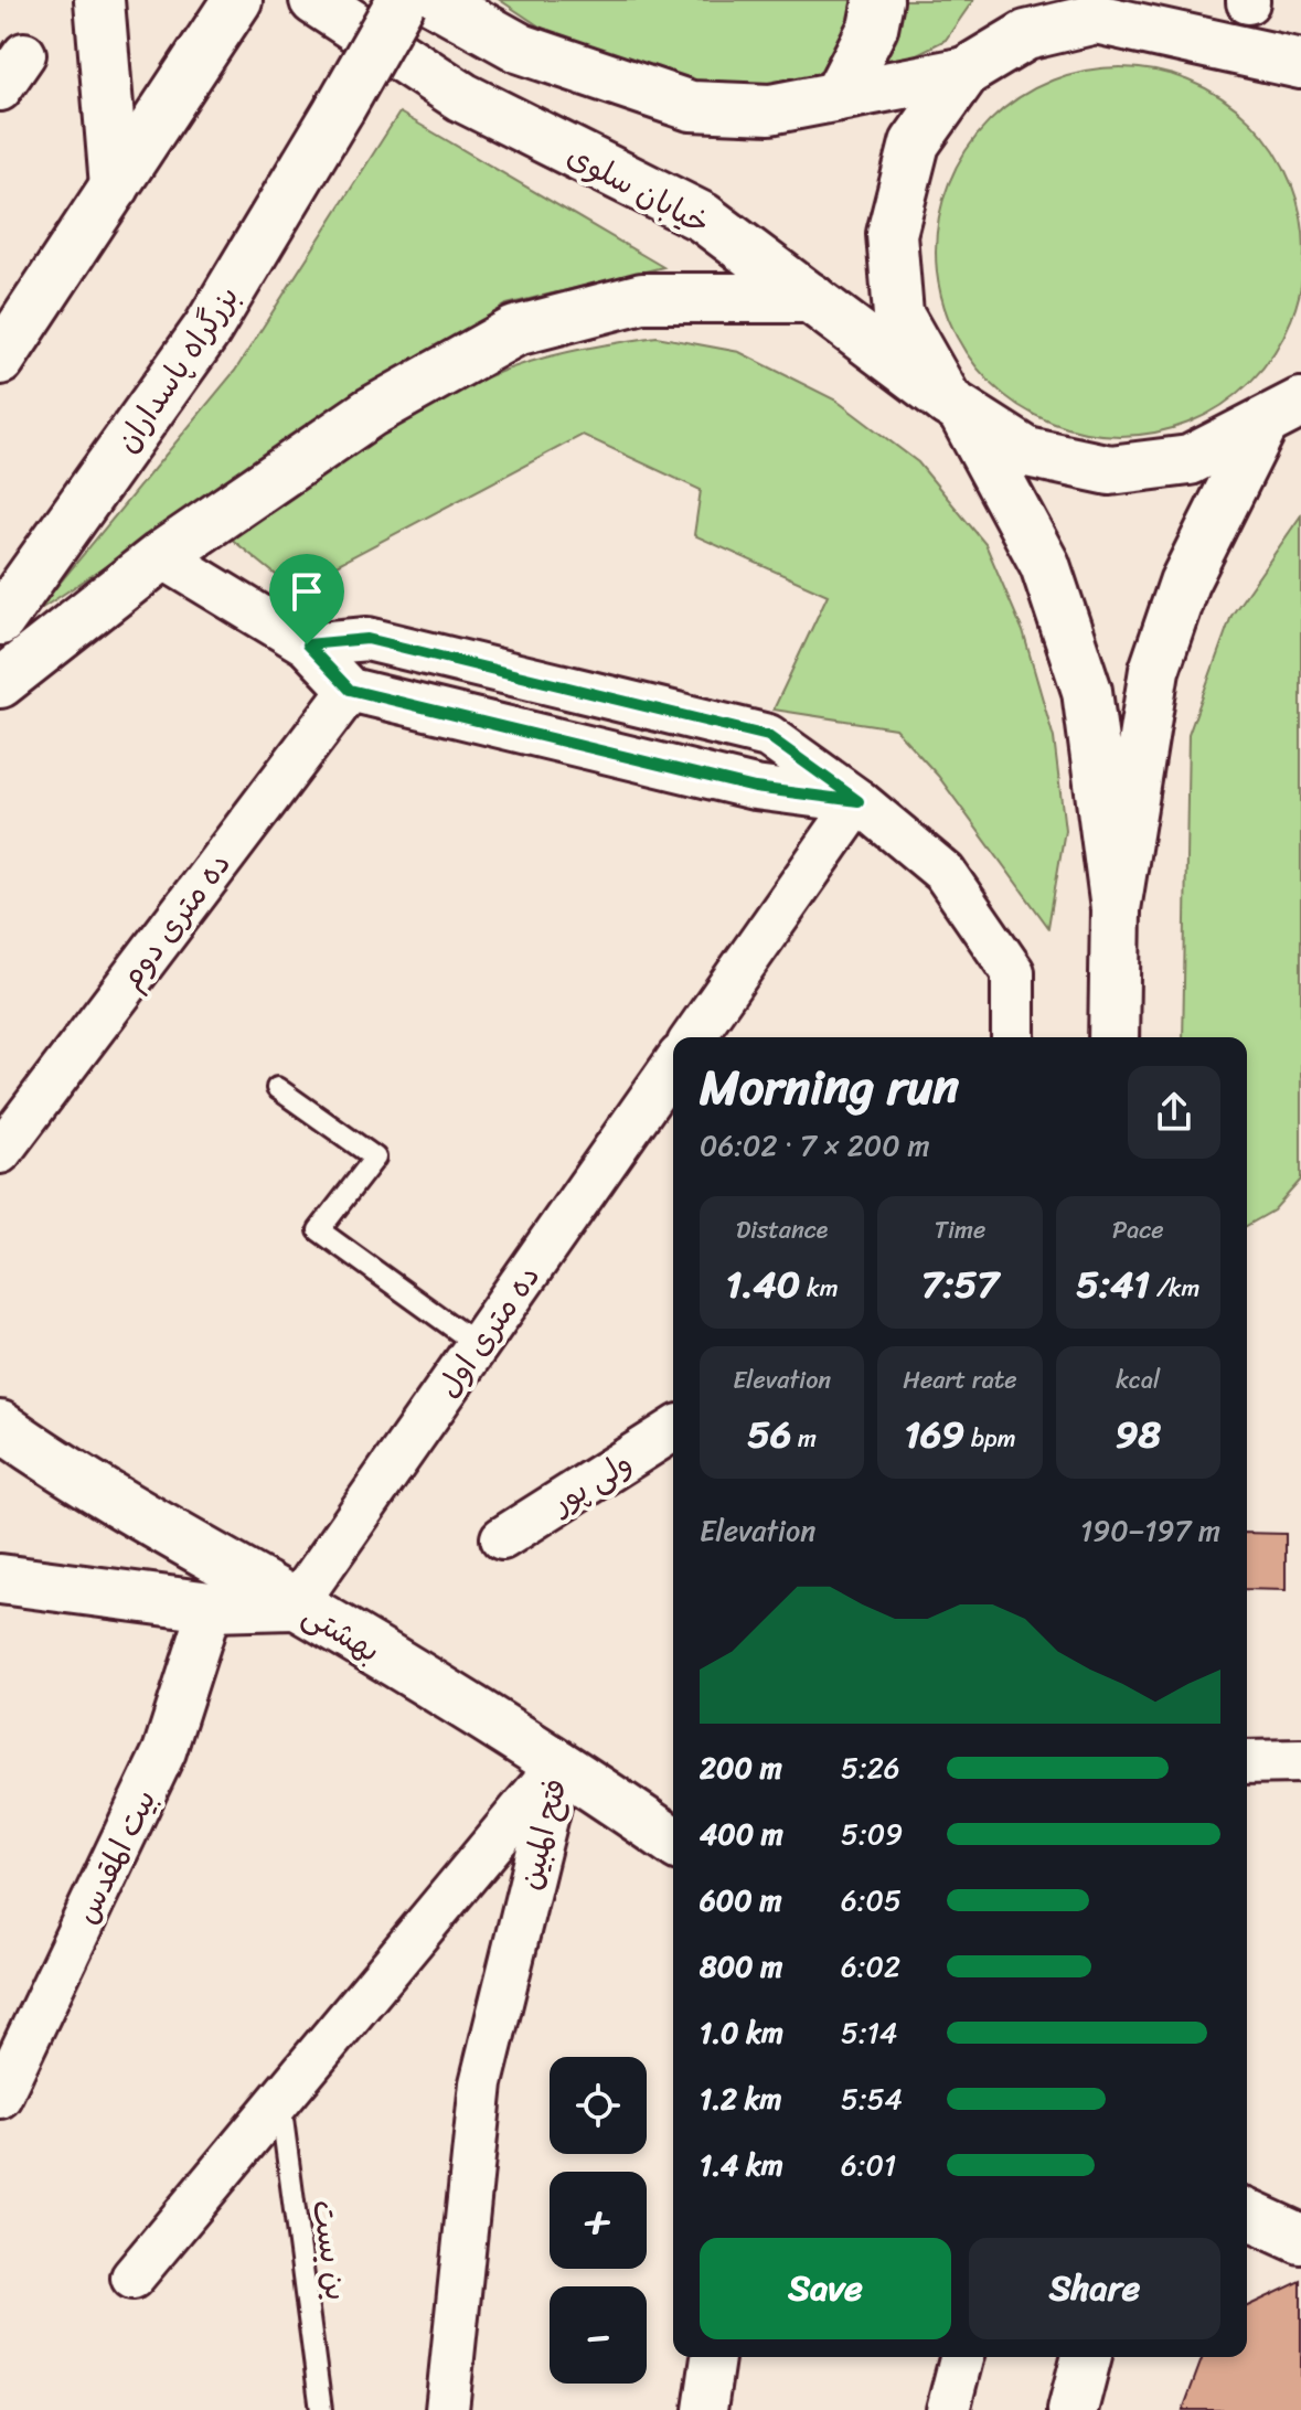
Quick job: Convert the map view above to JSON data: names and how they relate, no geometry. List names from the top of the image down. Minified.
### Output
{"streets":{"main road":["خیابان سلوی","بزرگراه پاسداران","بهشتی"],"street":["ده متری دوم","ده متری اول","ولی پور","فتح المبین","بیت المقدس"],"lane":["بن بست"]},"crossings":[["ده متری اول","بهشتی"],["بهشتی","فتح المبین"],["فتح المبین","بن بست"]],"page":{"heading":["Morning run","06:02 · 7 × 200 m"],"stats":[["Distance","1.40 km"],["Time","7:57"],["Pace","5:41 /km"],["Elevation","56 m"],["Heart rate","169 bpm"],["kcal","98"]],"chart":["Elevation","190–197 m"],"list":[{"name":"200 m","note":"5:26"},{"name":"400 m","note":"5:09"},{"name":"600 m","note":"6:05"},{"name":"800 m","note":"6:02"},{"name":"1.0 km","note":"5:14"},{"name":"1.2 km","note":"5:54"},{"name":"1.4 km","note":"6:01"}],"map_buttons":["+","−"],"buttons":["Save","Share"]}}
